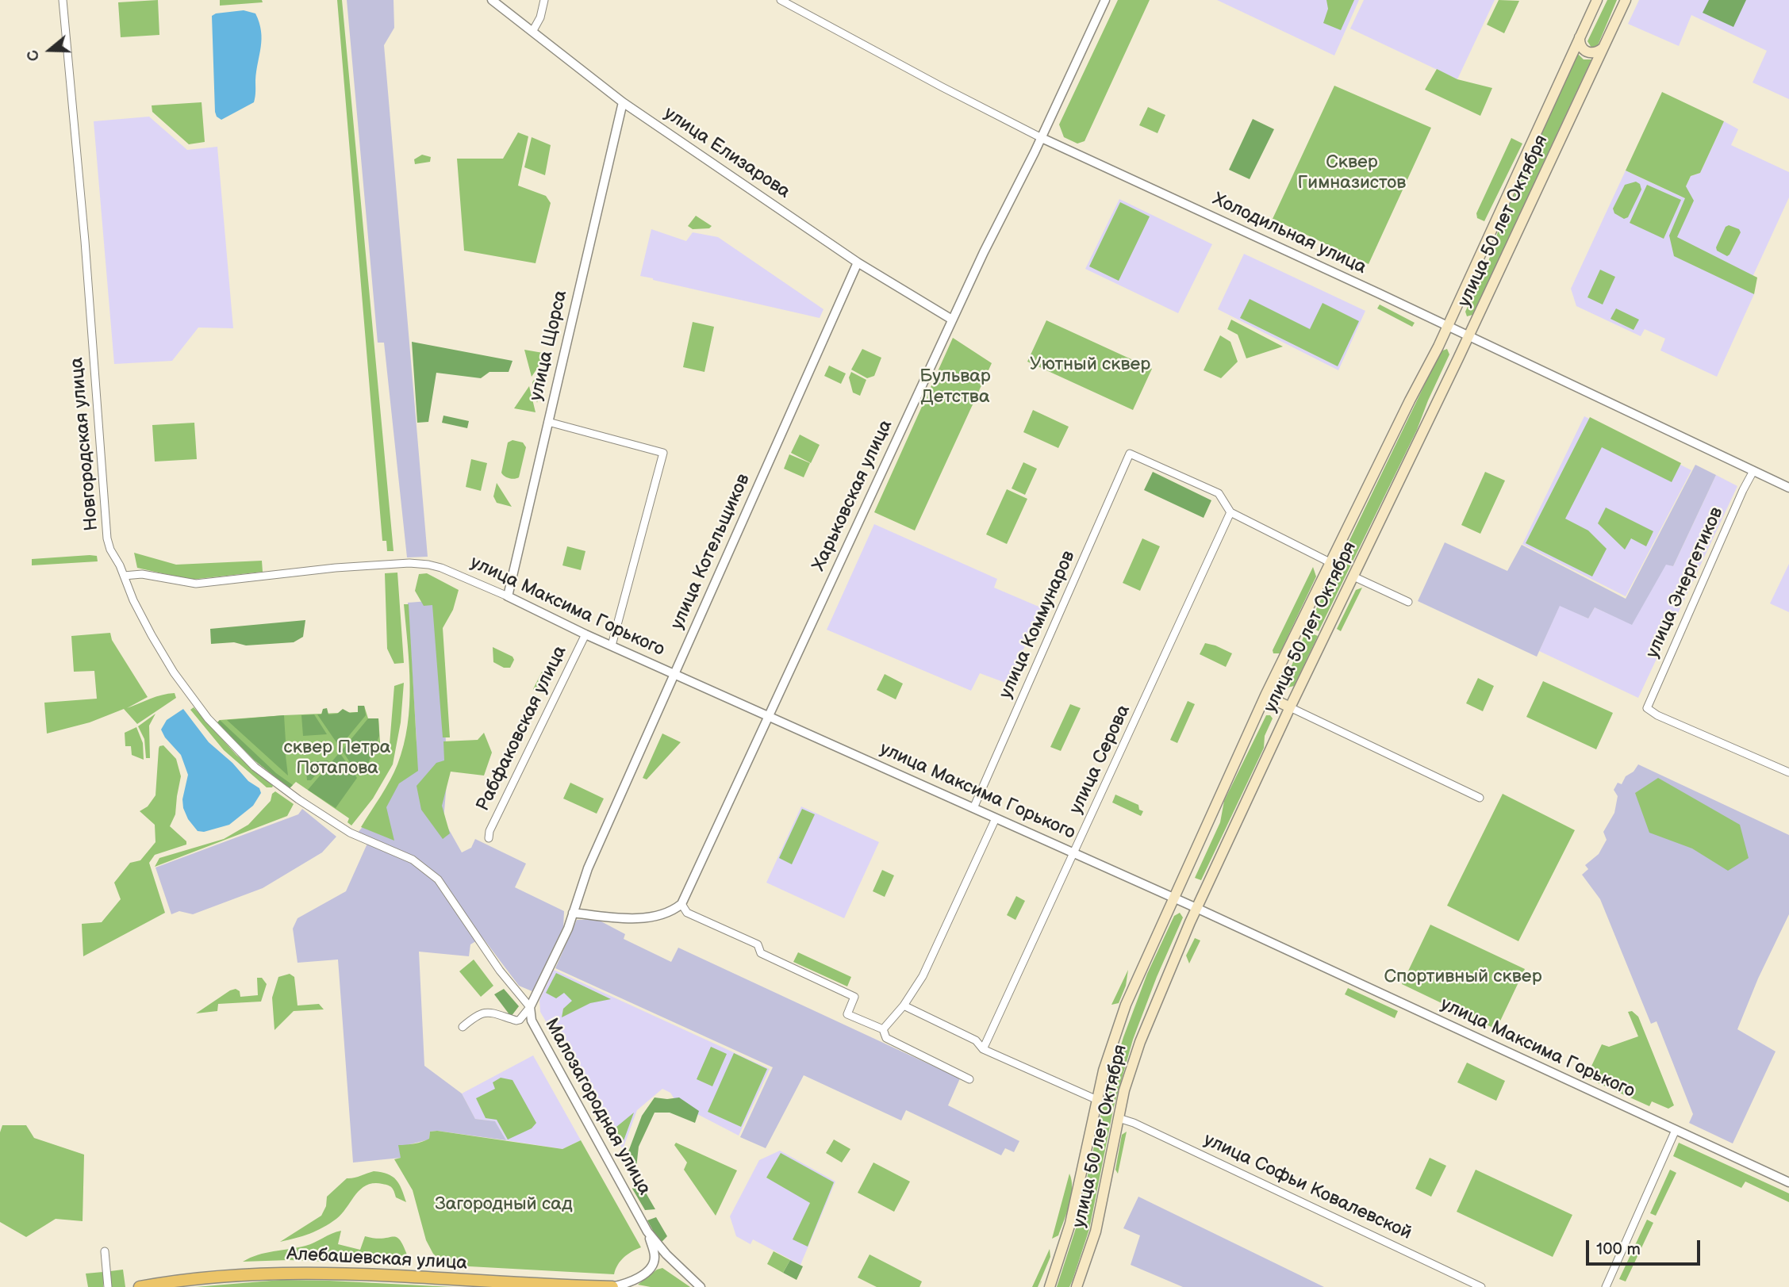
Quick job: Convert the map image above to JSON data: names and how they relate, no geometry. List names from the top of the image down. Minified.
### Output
{"streets":{"main road":["улица 50 лет Октября","Алебашевская улица"],"street":["улица Елизарова","Холодильная улица","улица Щорса","Новгородская улица","Харьковская улица","улица Котельщиков","улица Энергетиков","улица Максима Горького","улица Коммунаров","Рабфаковская улица","улица Серова","Малозагородная улица","улица Софьи Ковалевской"]},"crossings":[["улица Елизарова","улица Щорса"],["улица Елизарова","Харьковская улица"],["улица Елизарова","улица Котельщиков"],["улица 50 лет Октября","Холодильная улица"],["улица 50 лет Октября","улица Максима Горького"],["улица 50 лет Октября","улица Софьи Ковалевской"],["Холодильная улица","Харьковская улица"],["Холодильная улица","улица Энергетиков"],["улица Щорса","улица Максима Горького"],["Новгородская улица","улица Котельщиков"],["Новгородская улица","улица Максима Горького"],["Новгородская улица","Малозагородная улица"],["Харьковская улица","улица Максима Горького"],["улица Котельщиков","улица Максима Горького"],["улица Котельщиков","Малозагородная улица"],["улица Максима Горького","улица Коммунаров"],["улица Максима Горького","Рабфаковская улица"],["улица Максима Горького","улица Серова"],["улица Коммунаров","улица Серова"],["Малозагородная улица","Алебашевская улица"]],"parks":["Сквер Гимназистов","Уютный сквер","Бульвар Детства","сквер Петра Потапова","Спортивный сквер","Загородный сад"],"scale_bar":"100 m","north":"left"}
